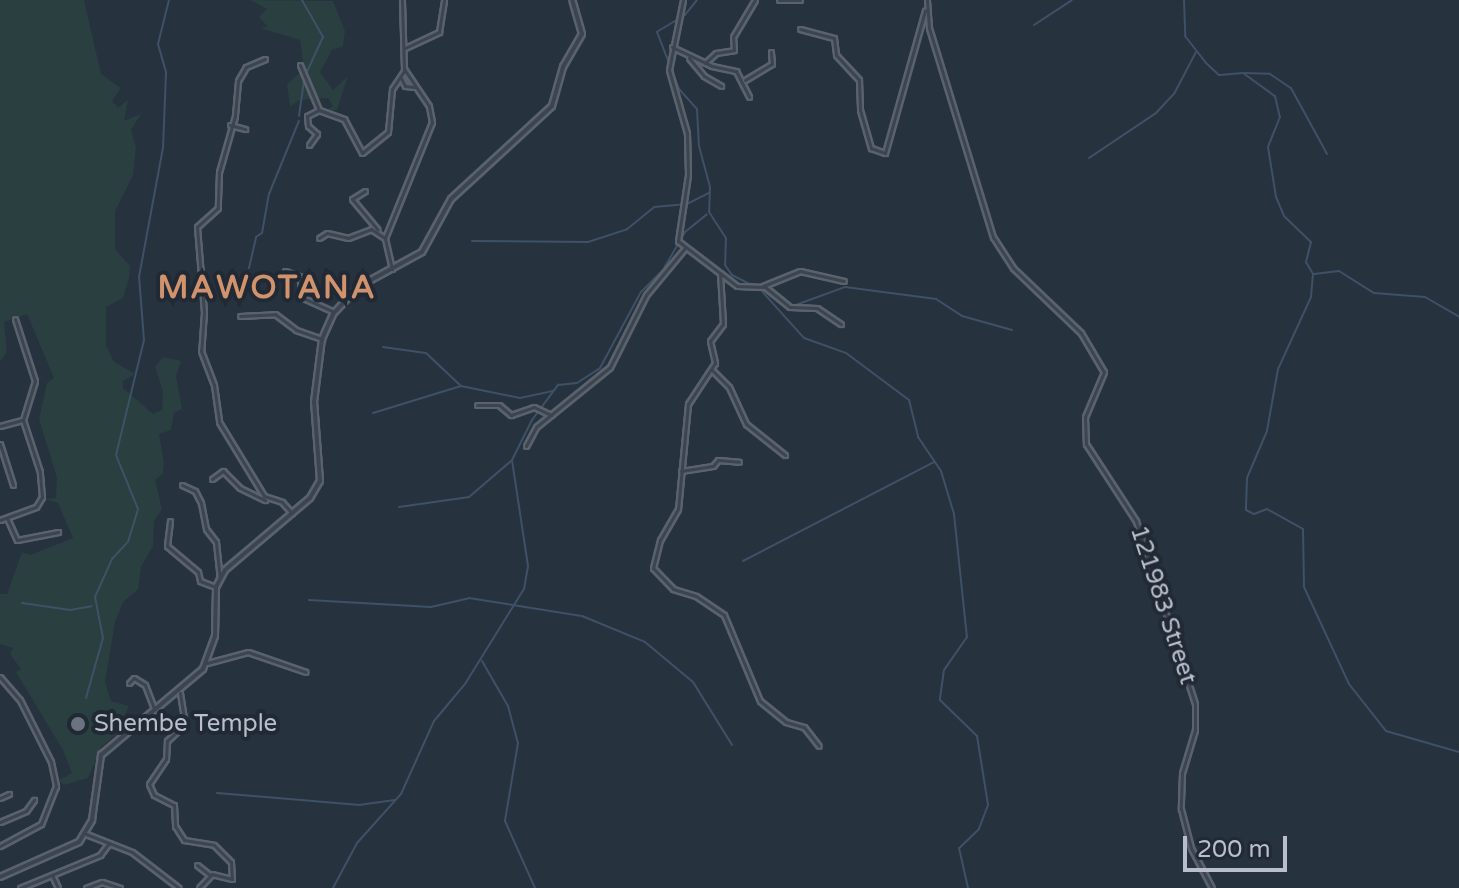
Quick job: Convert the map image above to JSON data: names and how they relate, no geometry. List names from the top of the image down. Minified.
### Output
{"streets":{"street":["121983 Street"]},"districts":["MAWOTANA"],"places":["Shembe Temple"],"scale_bar":"200 m"}
